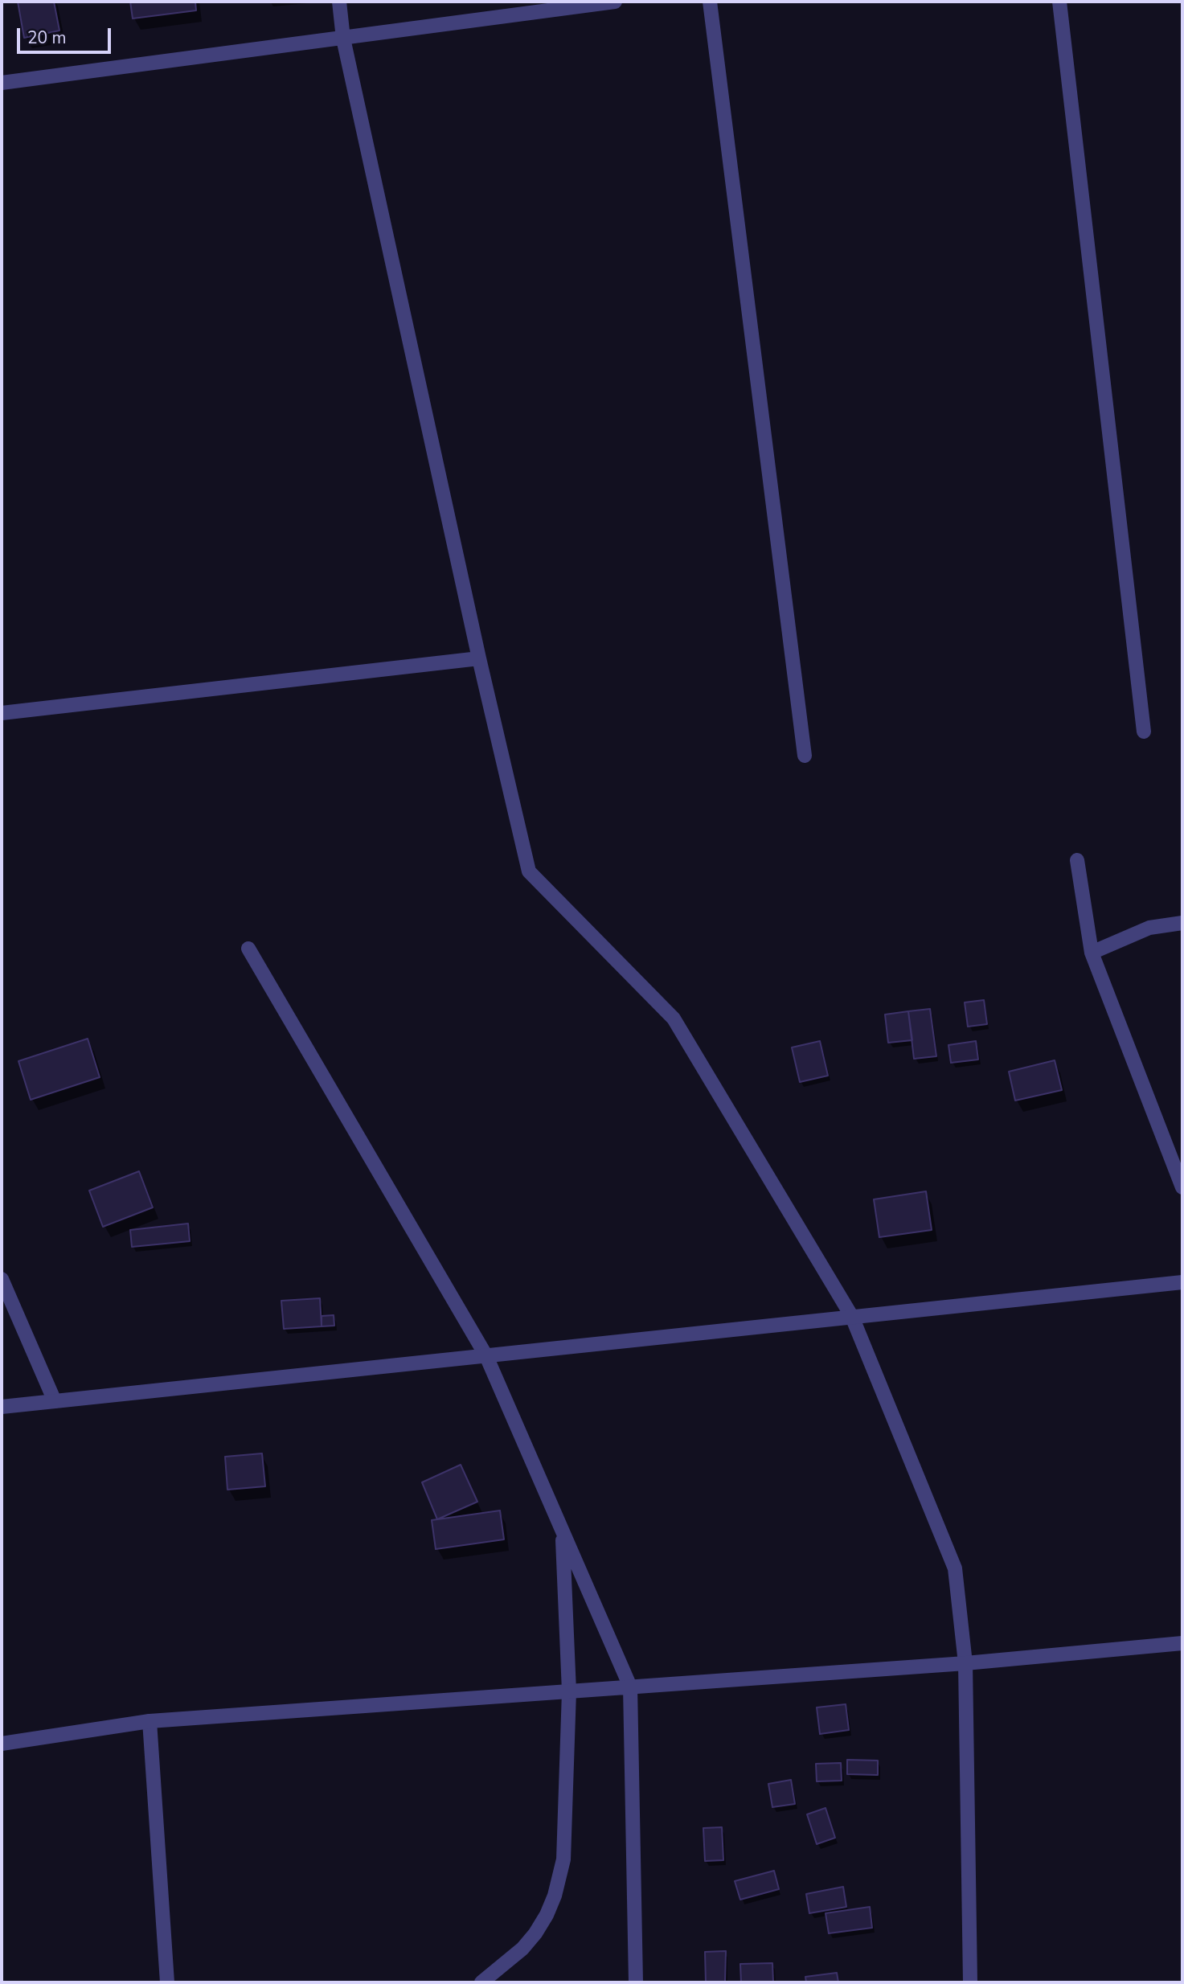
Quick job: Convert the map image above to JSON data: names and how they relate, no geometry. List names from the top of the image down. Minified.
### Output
{"scale_bar":"20 m"}
